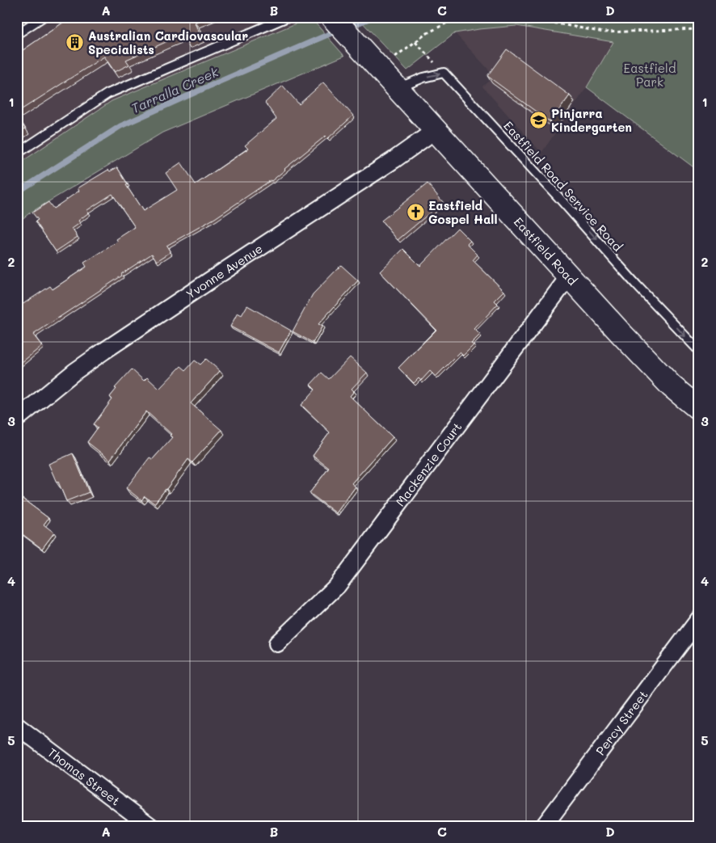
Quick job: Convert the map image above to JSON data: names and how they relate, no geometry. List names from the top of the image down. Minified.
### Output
{"streets":{"main road":["Eastfield Road"],"street":["Yvonne Avenue","Mackenzie Court","Percy Street","Thomas Street"],"lane":["Eastfield Road Service Road"]},"crossings":[["Eastfield Road","Yvonne Avenue"],["Eastfield Road","Mackenzie Court"]],"one_way":["Eastfield Road Service Road"],"water":["Tarralla Creek"],"parks":["Eastfield Park"],"places":{"building":["Australian Cardiovascular Specialists"],"school or university":["Pinjarra Kindergarten"],"church":["Eastfield Gospel Hall"]},"grid":{"columns":["A","B","C","D"],"rows":["1","2","3","4","5"]}}
